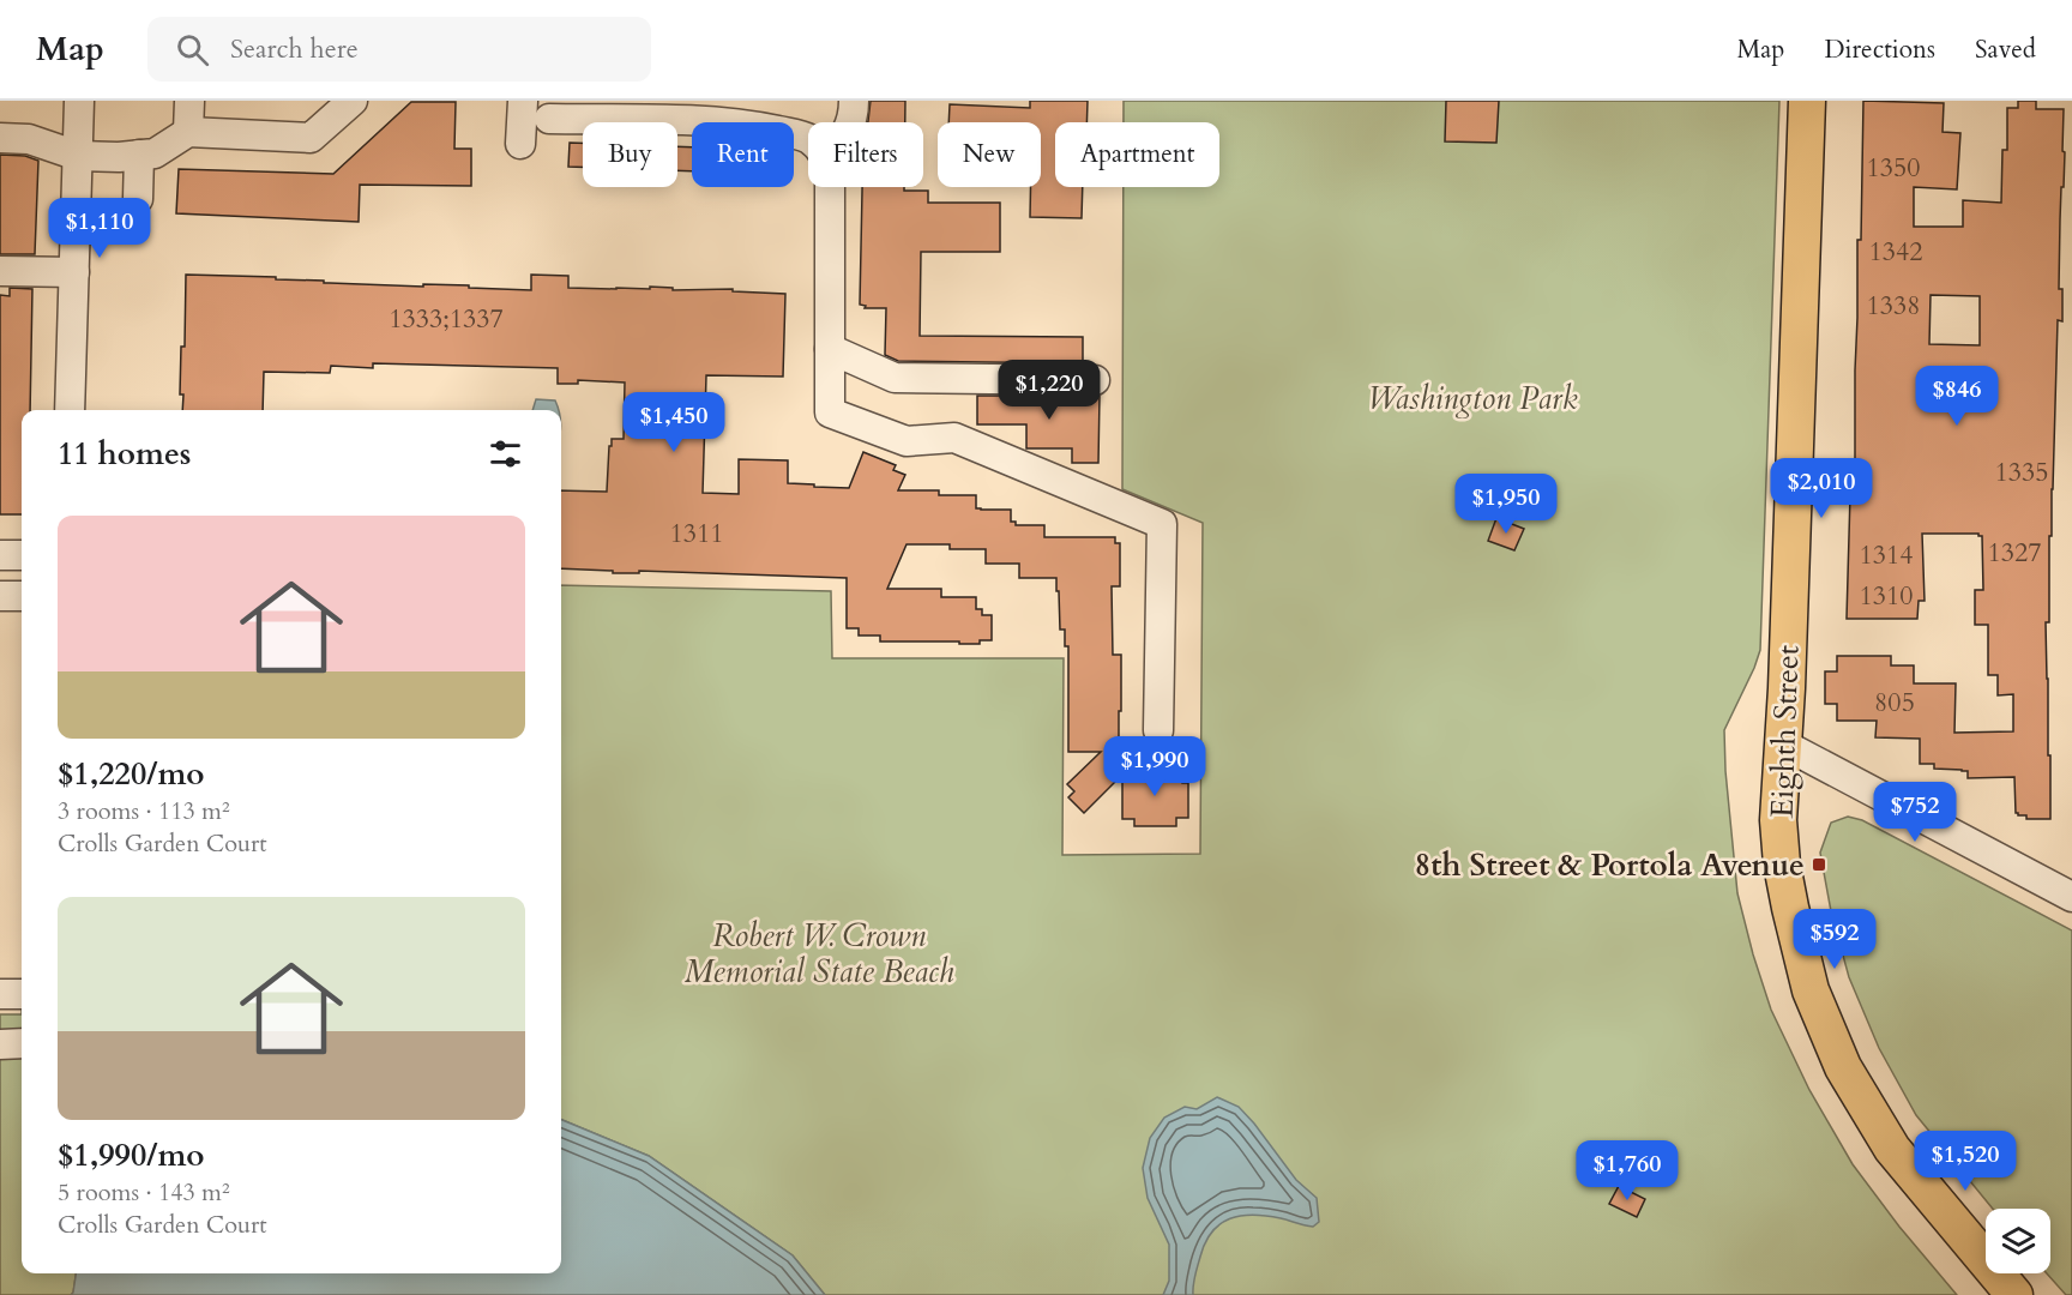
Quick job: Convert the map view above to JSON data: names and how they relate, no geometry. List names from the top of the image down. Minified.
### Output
{"streets":{"main road":["Eighth Street"]},"parks":["Washington Park","Robert W. Crown Memorial State Beach"],"places":{"transit":["8th Street & Portola Avenue"]},"house_numbers":["1350","1342","1338","1333;1337","1335","1311","1327","1314","1310","805"],"page":{"header":"Map","search":"Search here","nav":["Map","Directions","Saved"],"chip":["Buy","Rent","Filters","New","Apartment"],"price":["$1,110","$1,220","$846","$1,450","$2,010","$1,950","$1,990","$752","$592","$1,520","$1,760"],"heading":"11 homes","list":[{"name":"$1,220/mo","note":"3 rooms · 113 m² · Crolls Garden Court"},{"name":"$1,990/mo","note":"5 rooms · 143 m² · Crolls Garden Court"}]}}
